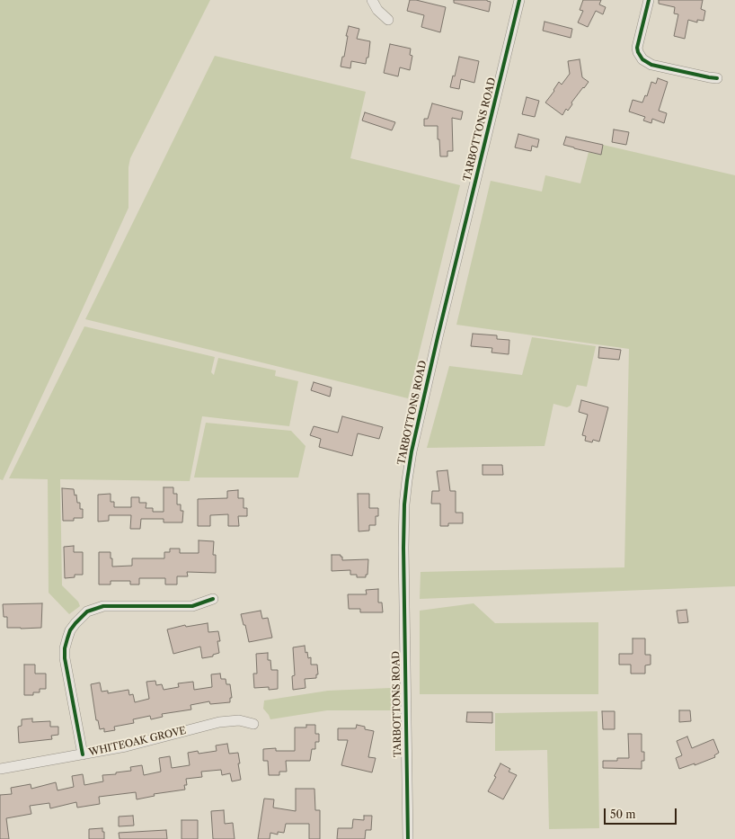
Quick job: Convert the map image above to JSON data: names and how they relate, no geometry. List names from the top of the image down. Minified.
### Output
{"streets":{"street":["TARBOTTONS ROAD","WHITEOAK GROVE"]},"scale_bar":"50 m"}
